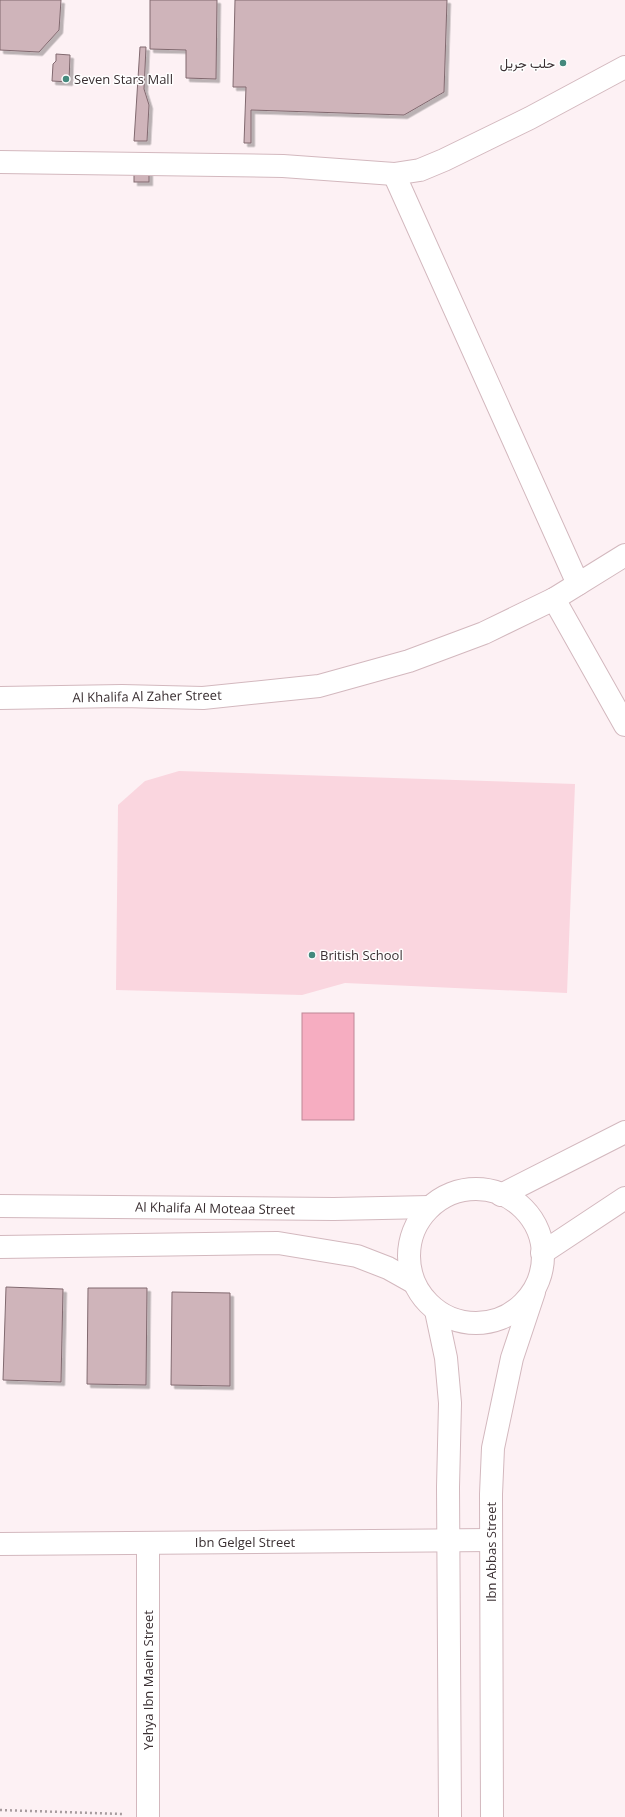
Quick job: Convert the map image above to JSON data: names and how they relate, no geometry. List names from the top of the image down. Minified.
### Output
{"streets":{"street":["Al Khalifa Al Zaher Street","Al Khalifa Al Moteaa Street","Ibn Gelgel Street","Ibn Abbas Street","Yehya Ibn Maein Street"]},"crossings":[["Al Khalifa Al Moteaa Street","Ibn Abbas Street"],["Ibn Gelgel Street","Ibn Abbas Street"],["Ibn Gelgel Street","Yehya Ibn Maein Street"]],"places":["حلب جريل","Seven Stars Mall","British School"]}
